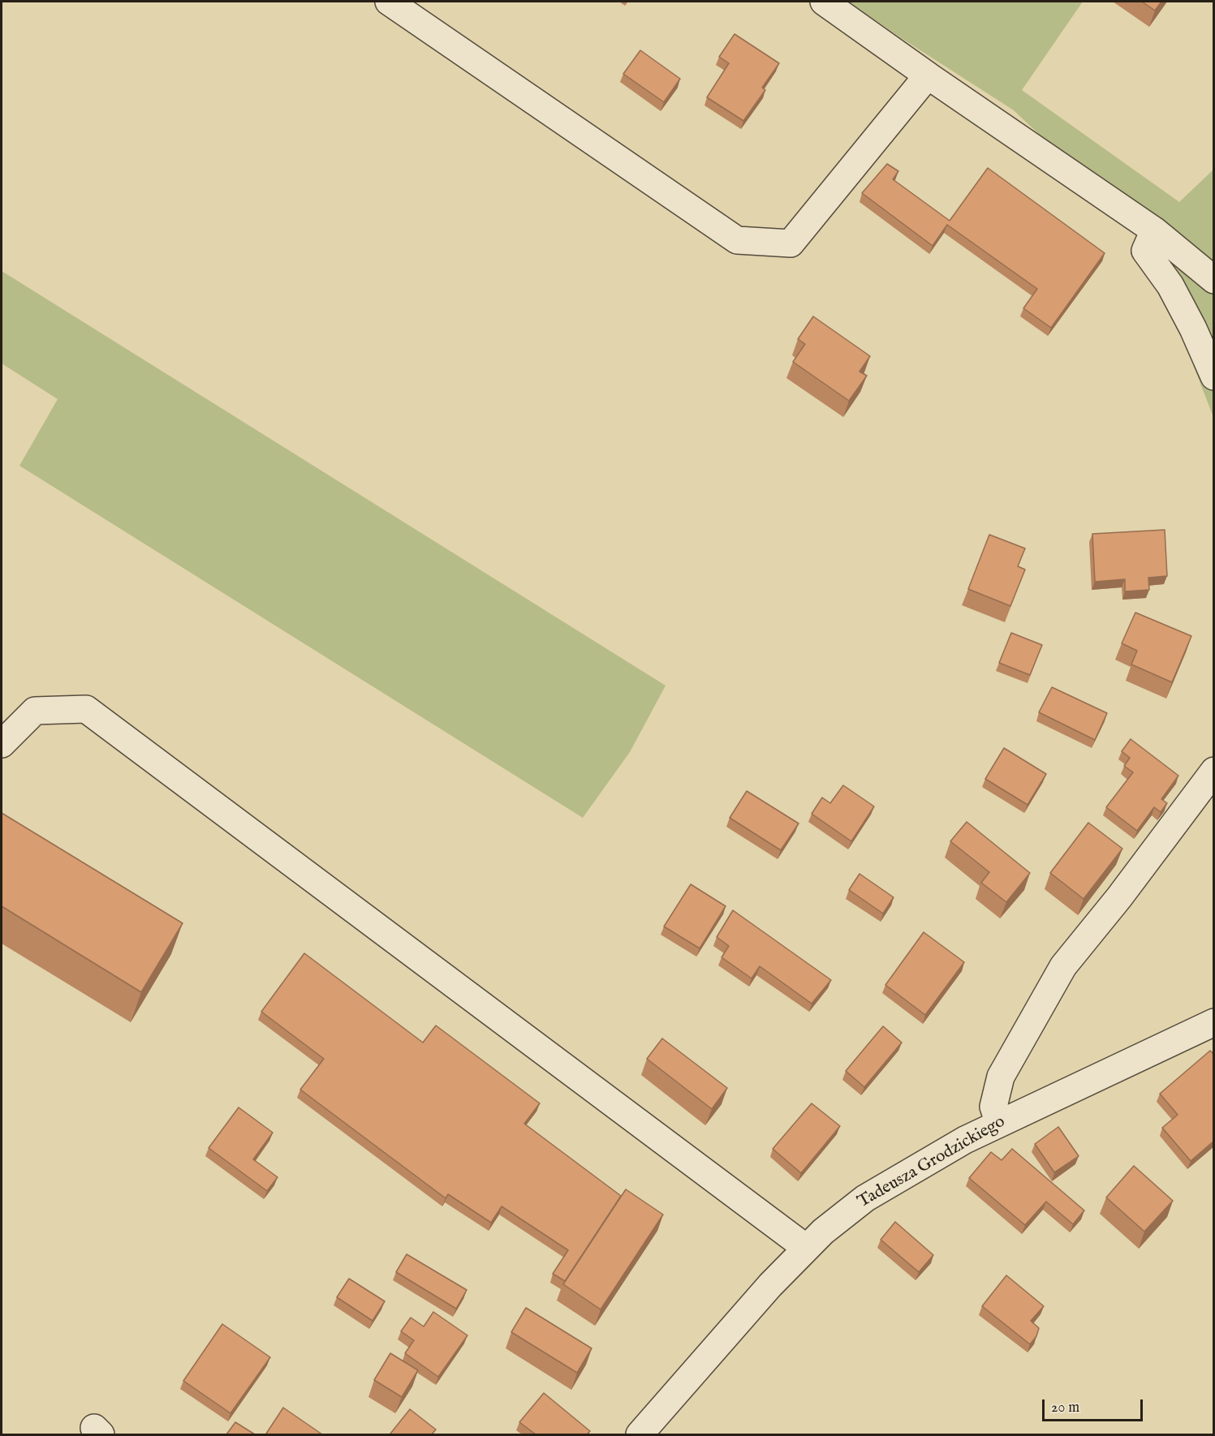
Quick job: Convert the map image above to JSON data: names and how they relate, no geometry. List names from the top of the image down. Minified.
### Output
{"streets":{"street":["Tadeusza Grodzickiego"]},"scale_bar":"20 m"}
